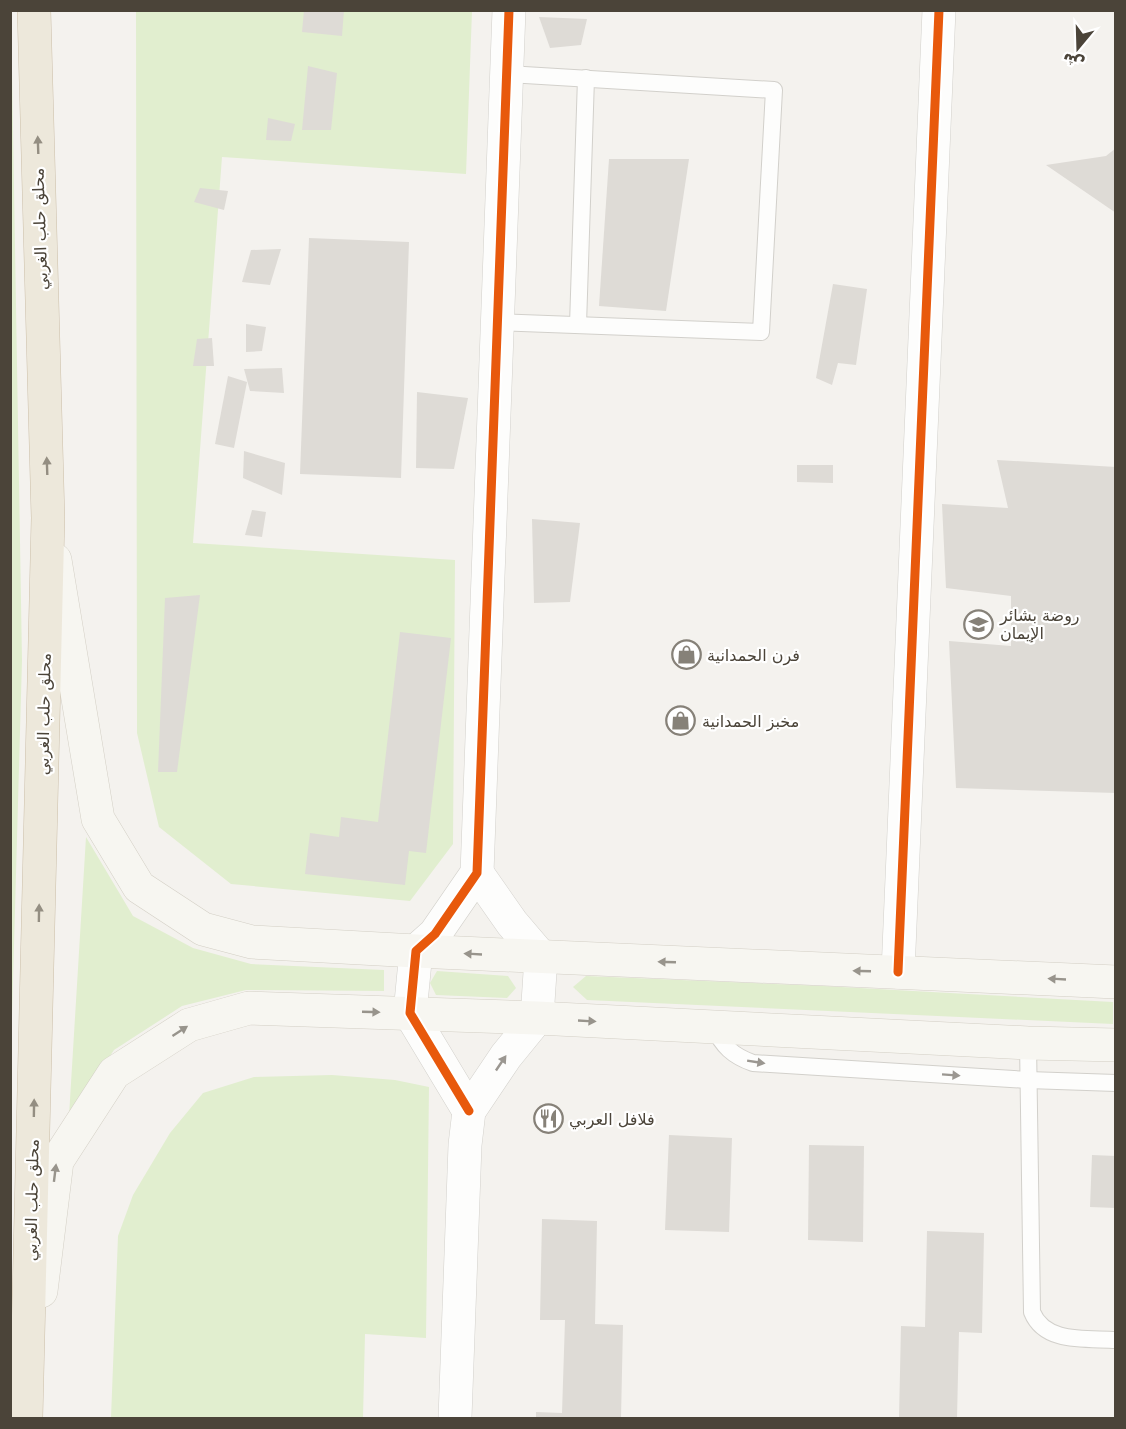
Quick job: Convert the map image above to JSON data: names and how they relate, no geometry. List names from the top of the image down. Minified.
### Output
{"streets":{"highway":["محلق حلب الغربي"]},"one_way":["محلق حلب الغربي"],"places":{"school or university":["روضة بشائر الإيمان"],"shop":["فرن الحمدانية","مخبز الحمدانية"],"restaurant":["فلافل العربي"]},"north":"bottom"}
